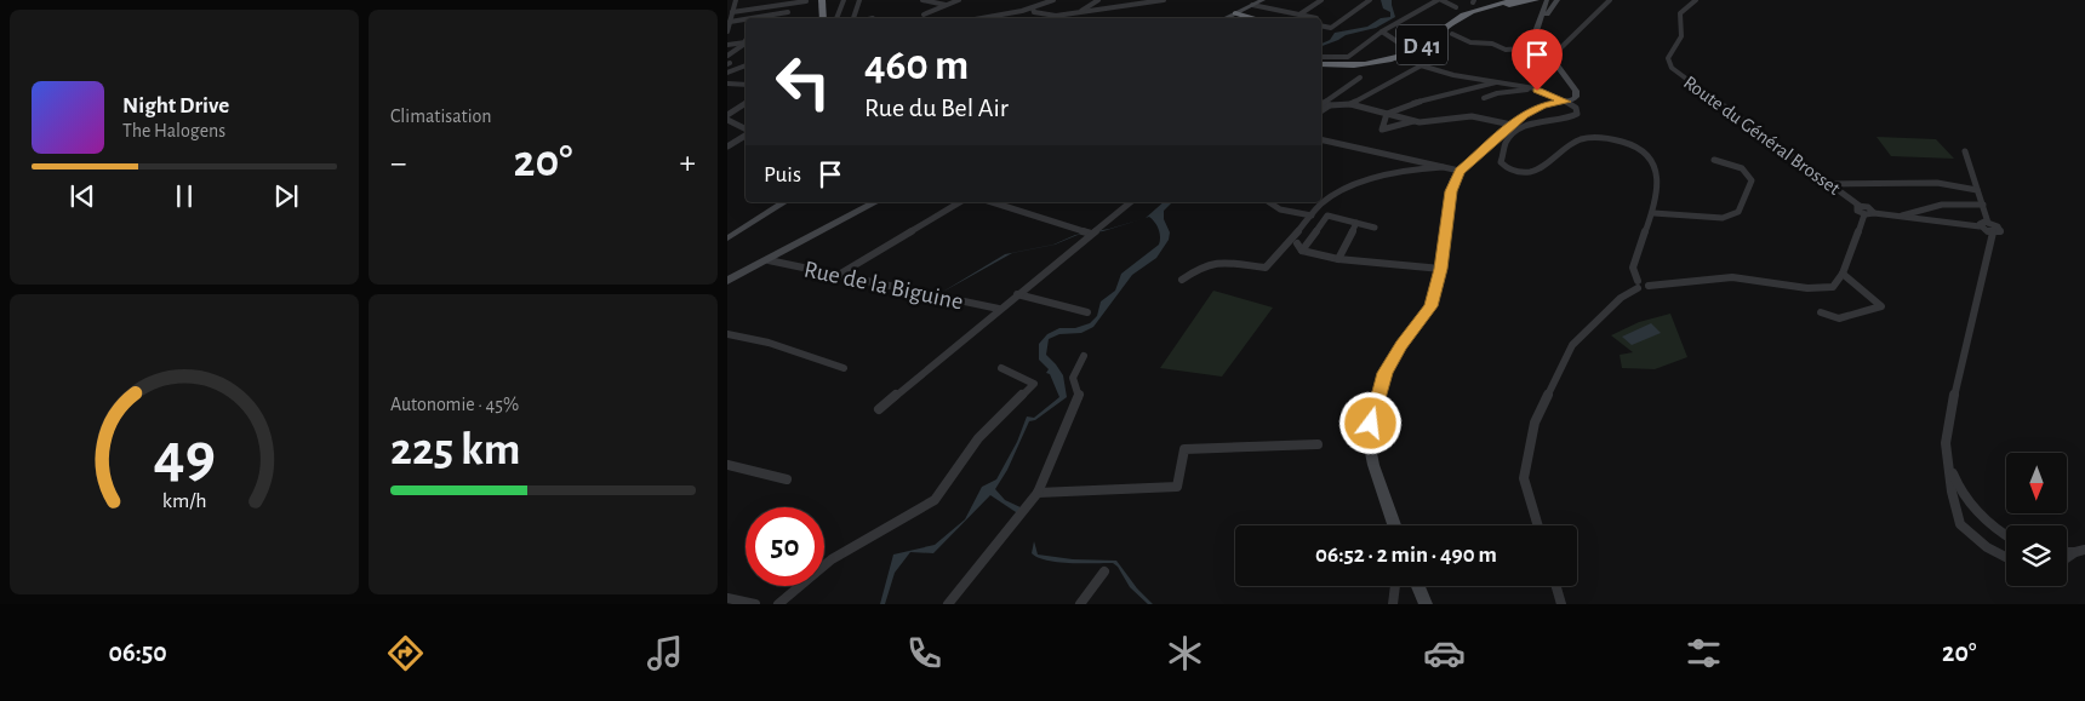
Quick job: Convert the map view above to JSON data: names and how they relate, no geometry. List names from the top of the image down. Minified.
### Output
{"streets":{"highway":["D 41"],"street":["Route du Général Brosset","Rue de la Biguine"]},"north":"bottom","page":{"tile":["Climatisation",["Autonomie · 45%","225 km"]],"turn":["460 m","Rue du Bel Air"],"song":["Night Drive","The Halogens"],"heat":["−","20°","+"],"then":"Puis","limit":"50","trip":"06:52 · 2 min · 490 m","tabs":["06:50","20°"],"gauge":["49","km/h"]}}
